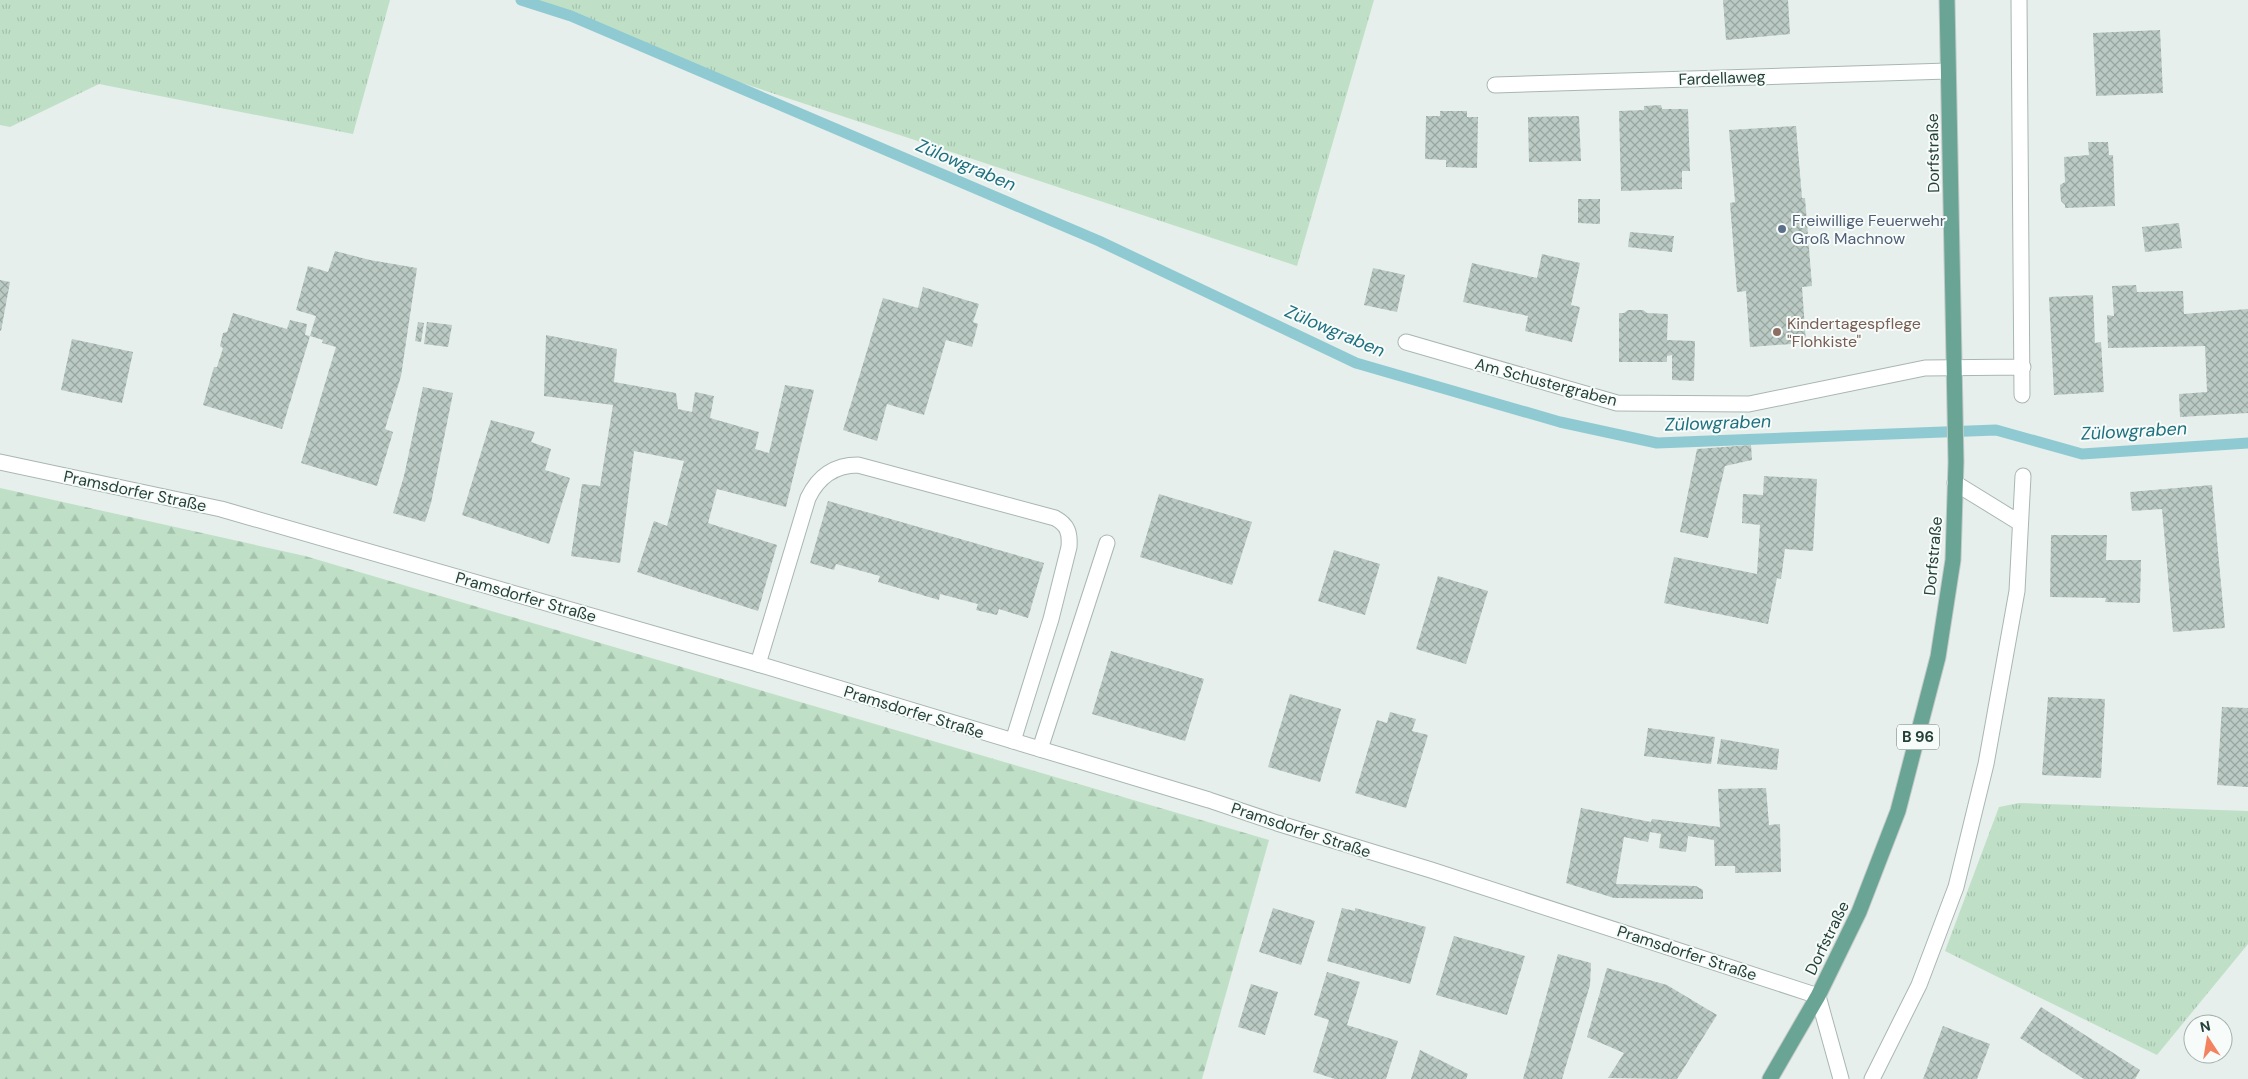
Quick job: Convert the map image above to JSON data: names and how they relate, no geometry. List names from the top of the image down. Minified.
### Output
{"streets":{"main road":["Dorfstraße","B 96"],"street":["Fardellaweg","Am Schustergraben","Pramsdorfer Straße"]},"crossings":[["Fardellaweg","Dorfstraße"],["Dorfstraße","Am Schustergraben"],["Dorfstraße","Pramsdorfer Straße"]],"water":["Zülowgraben"],"places":["Freiwillige Feuerwehr Groß Machnow","Kindertagespflege \"Flohkiste\""],"north":"top"}
